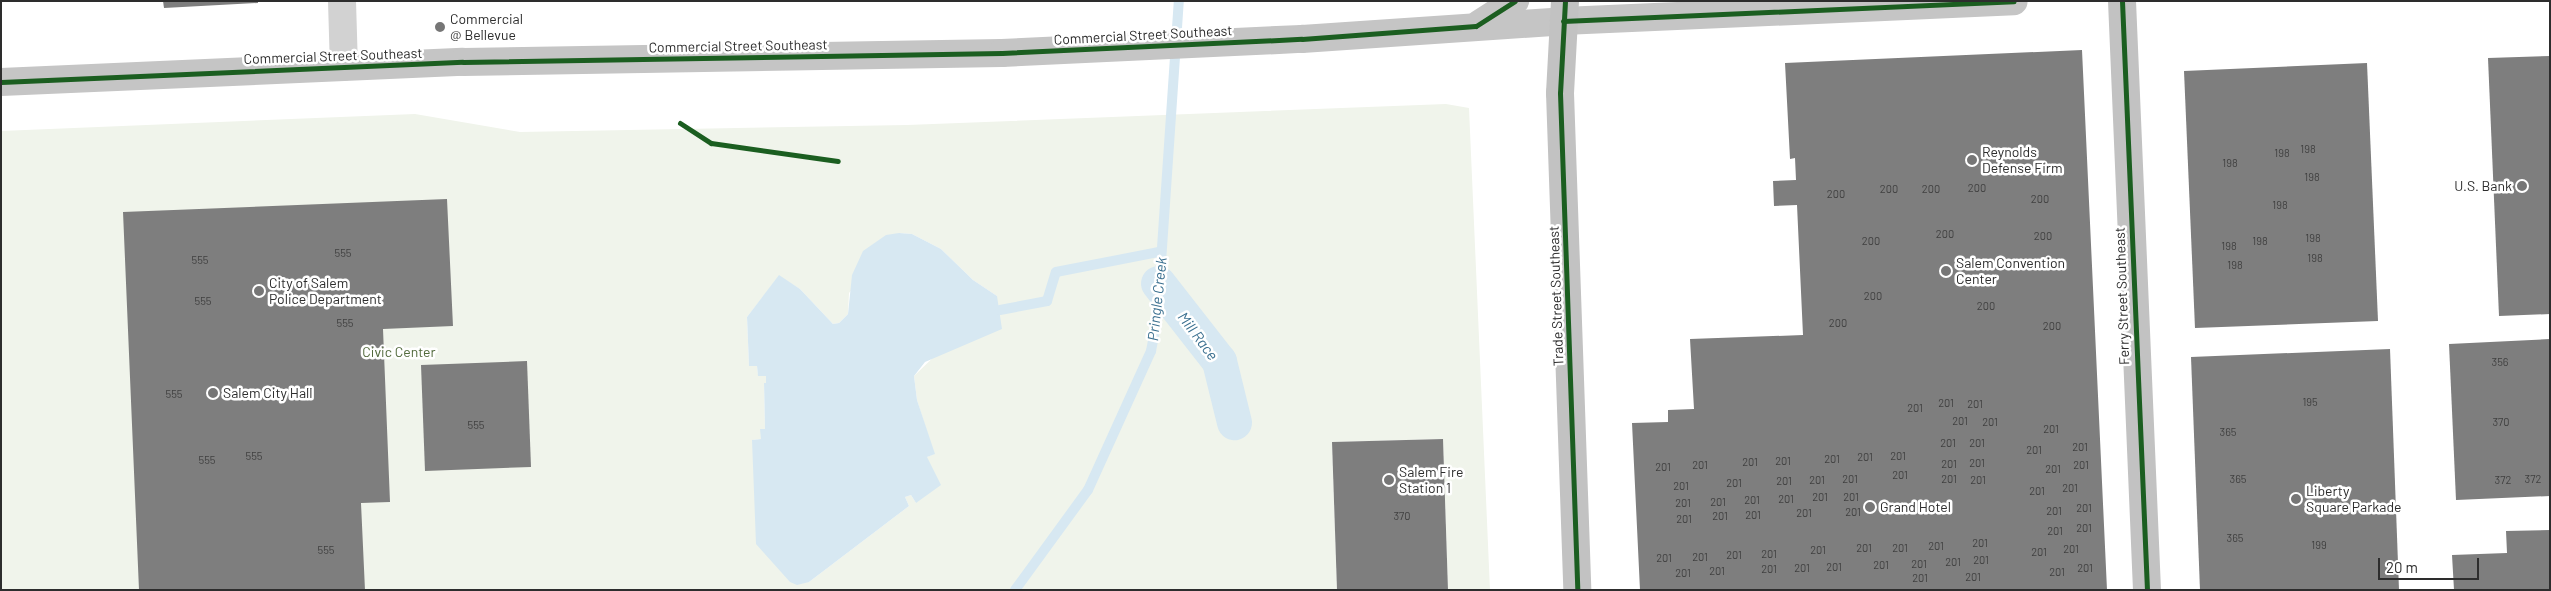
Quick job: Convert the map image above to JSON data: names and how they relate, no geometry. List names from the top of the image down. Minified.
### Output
{"streets":{"highway":["Trade Street Southeast","Ferry Street Southeast"],"main road":["Commercial Street Southeast"]},"crossings":[["Commercial Street Southeast","Trade Street Southeast"]],"water":["Pringle Creek","Mill Race"],"parks":["Civic Center"],"places":["Commercial @ Bellevue","Reynolds Defense Firm","U.S. Bank","Salem Convention Center","City of Salem Police Department","Salem City Hall","Salem Fire Station 1","Liberty Square Parkade","Grand Hotel"],"house_numbers":["198","198","198","198","200","200","200","200","200","198","200","200","198","200","198","198","555","198","555","198","200","555","200","555","200","200","356","555","195","201","201","201","201","201","370","555","201","365","201","201","201","201","555","201","201","201","555","201","201","201","201","201","201","201","201","201","201","201","365","372","201","201","372","201","201","201","201","201","201","201","201","201","201","201","201","201","201","201","201","370","201","201","201","201","365","201","199","201","201","201","201","555","201","201","201","201","201","201","201","201","201","201","201","201","201","201","201","201","201","201","201"],"scale_bar":"20 m"}
